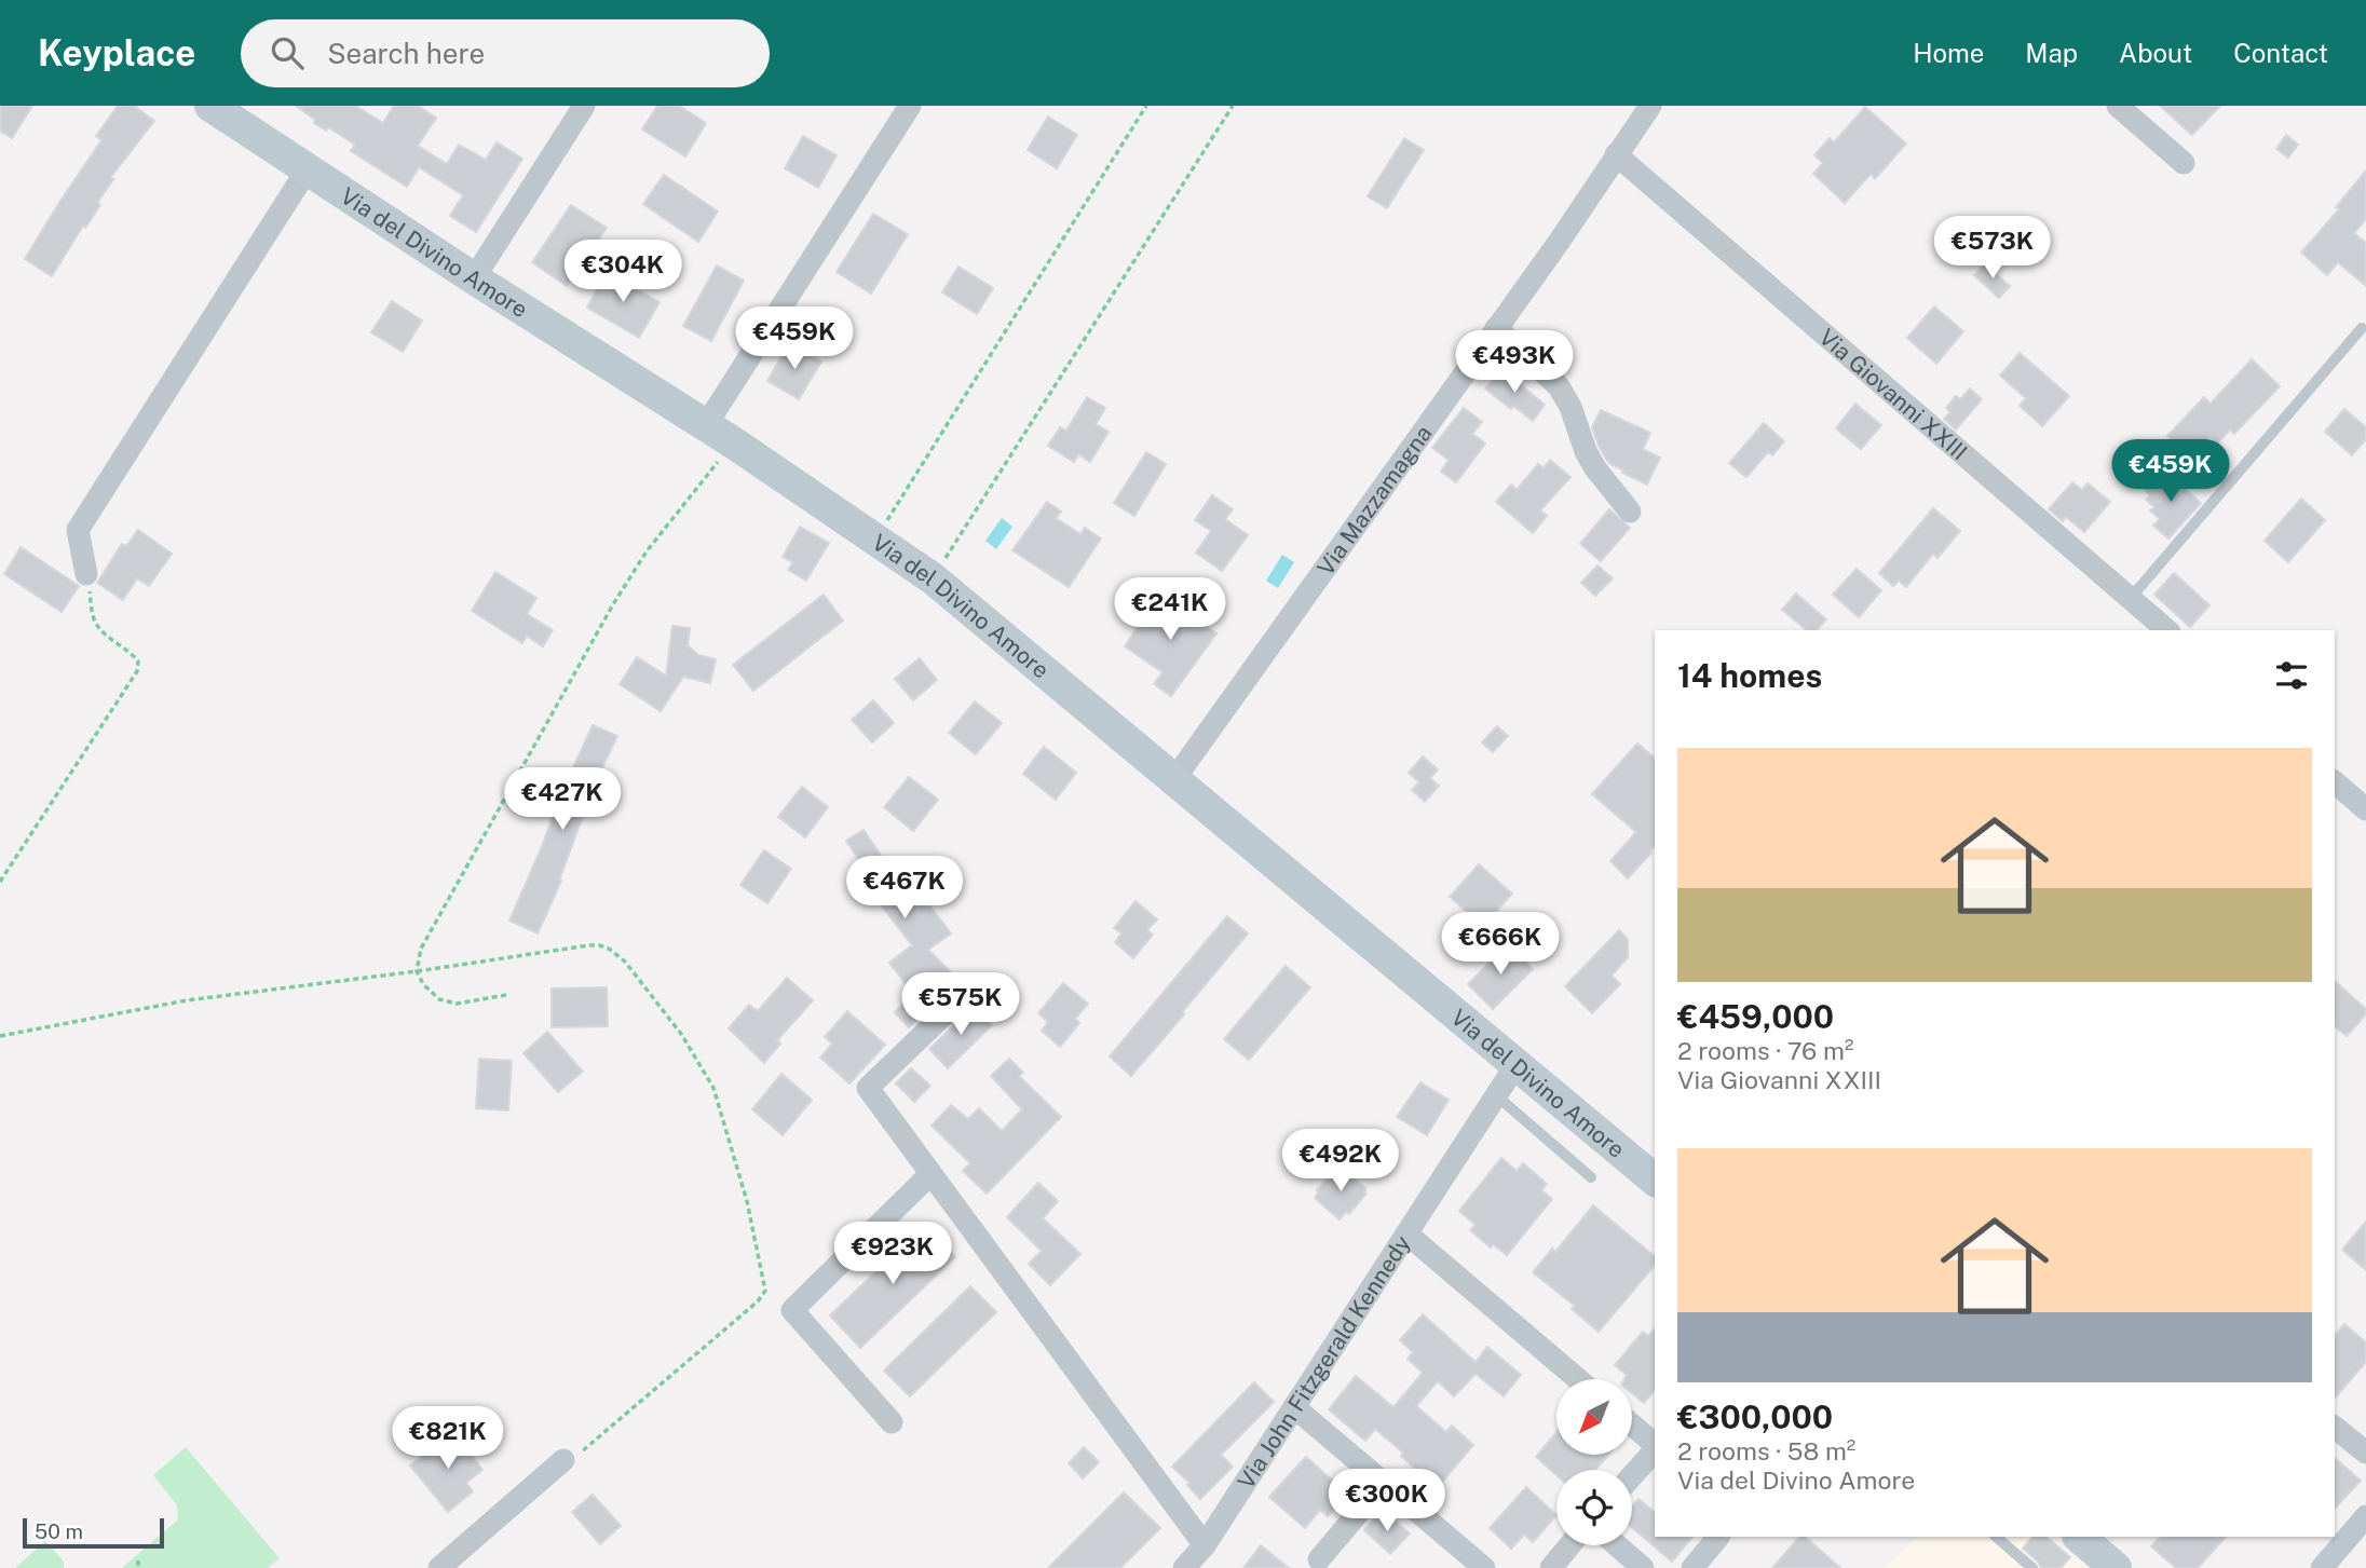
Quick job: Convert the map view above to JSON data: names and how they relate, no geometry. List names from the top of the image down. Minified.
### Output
{"streets":{"main road":["Via del Divino Amore"],"street":["Via Giovanni XXIII","Via Mazzamagna","Via John Fitzgerald Kennedy"]},"crossings":[["Via del Divino Amore","Via Mazzamagna"],["Via del Divino Amore","Via John Fitzgerald Kennedy"],["Via Giovanni XXIII","Via Mazzamagna"]],"scale_bar":"50 m","north":"bottom left","page":{"header":"Keyplace","search":"Search here","nav":["Home","Map","About","Contact"],"price":["€573K","€304K","€459K","€493K","€459K","€241K","€427K","€467K","€666K","€575K","€492K","€923K","€821K","€300K"],"heading":"14 homes","list":[{"name":"€459,000","note":"2 rooms · 76 m² · Via Giovanni XXIII"},{"name":"€300,000","note":"2 rooms · 58 m² · Via del Divino Amore"}],"scale":"50 m"}}
